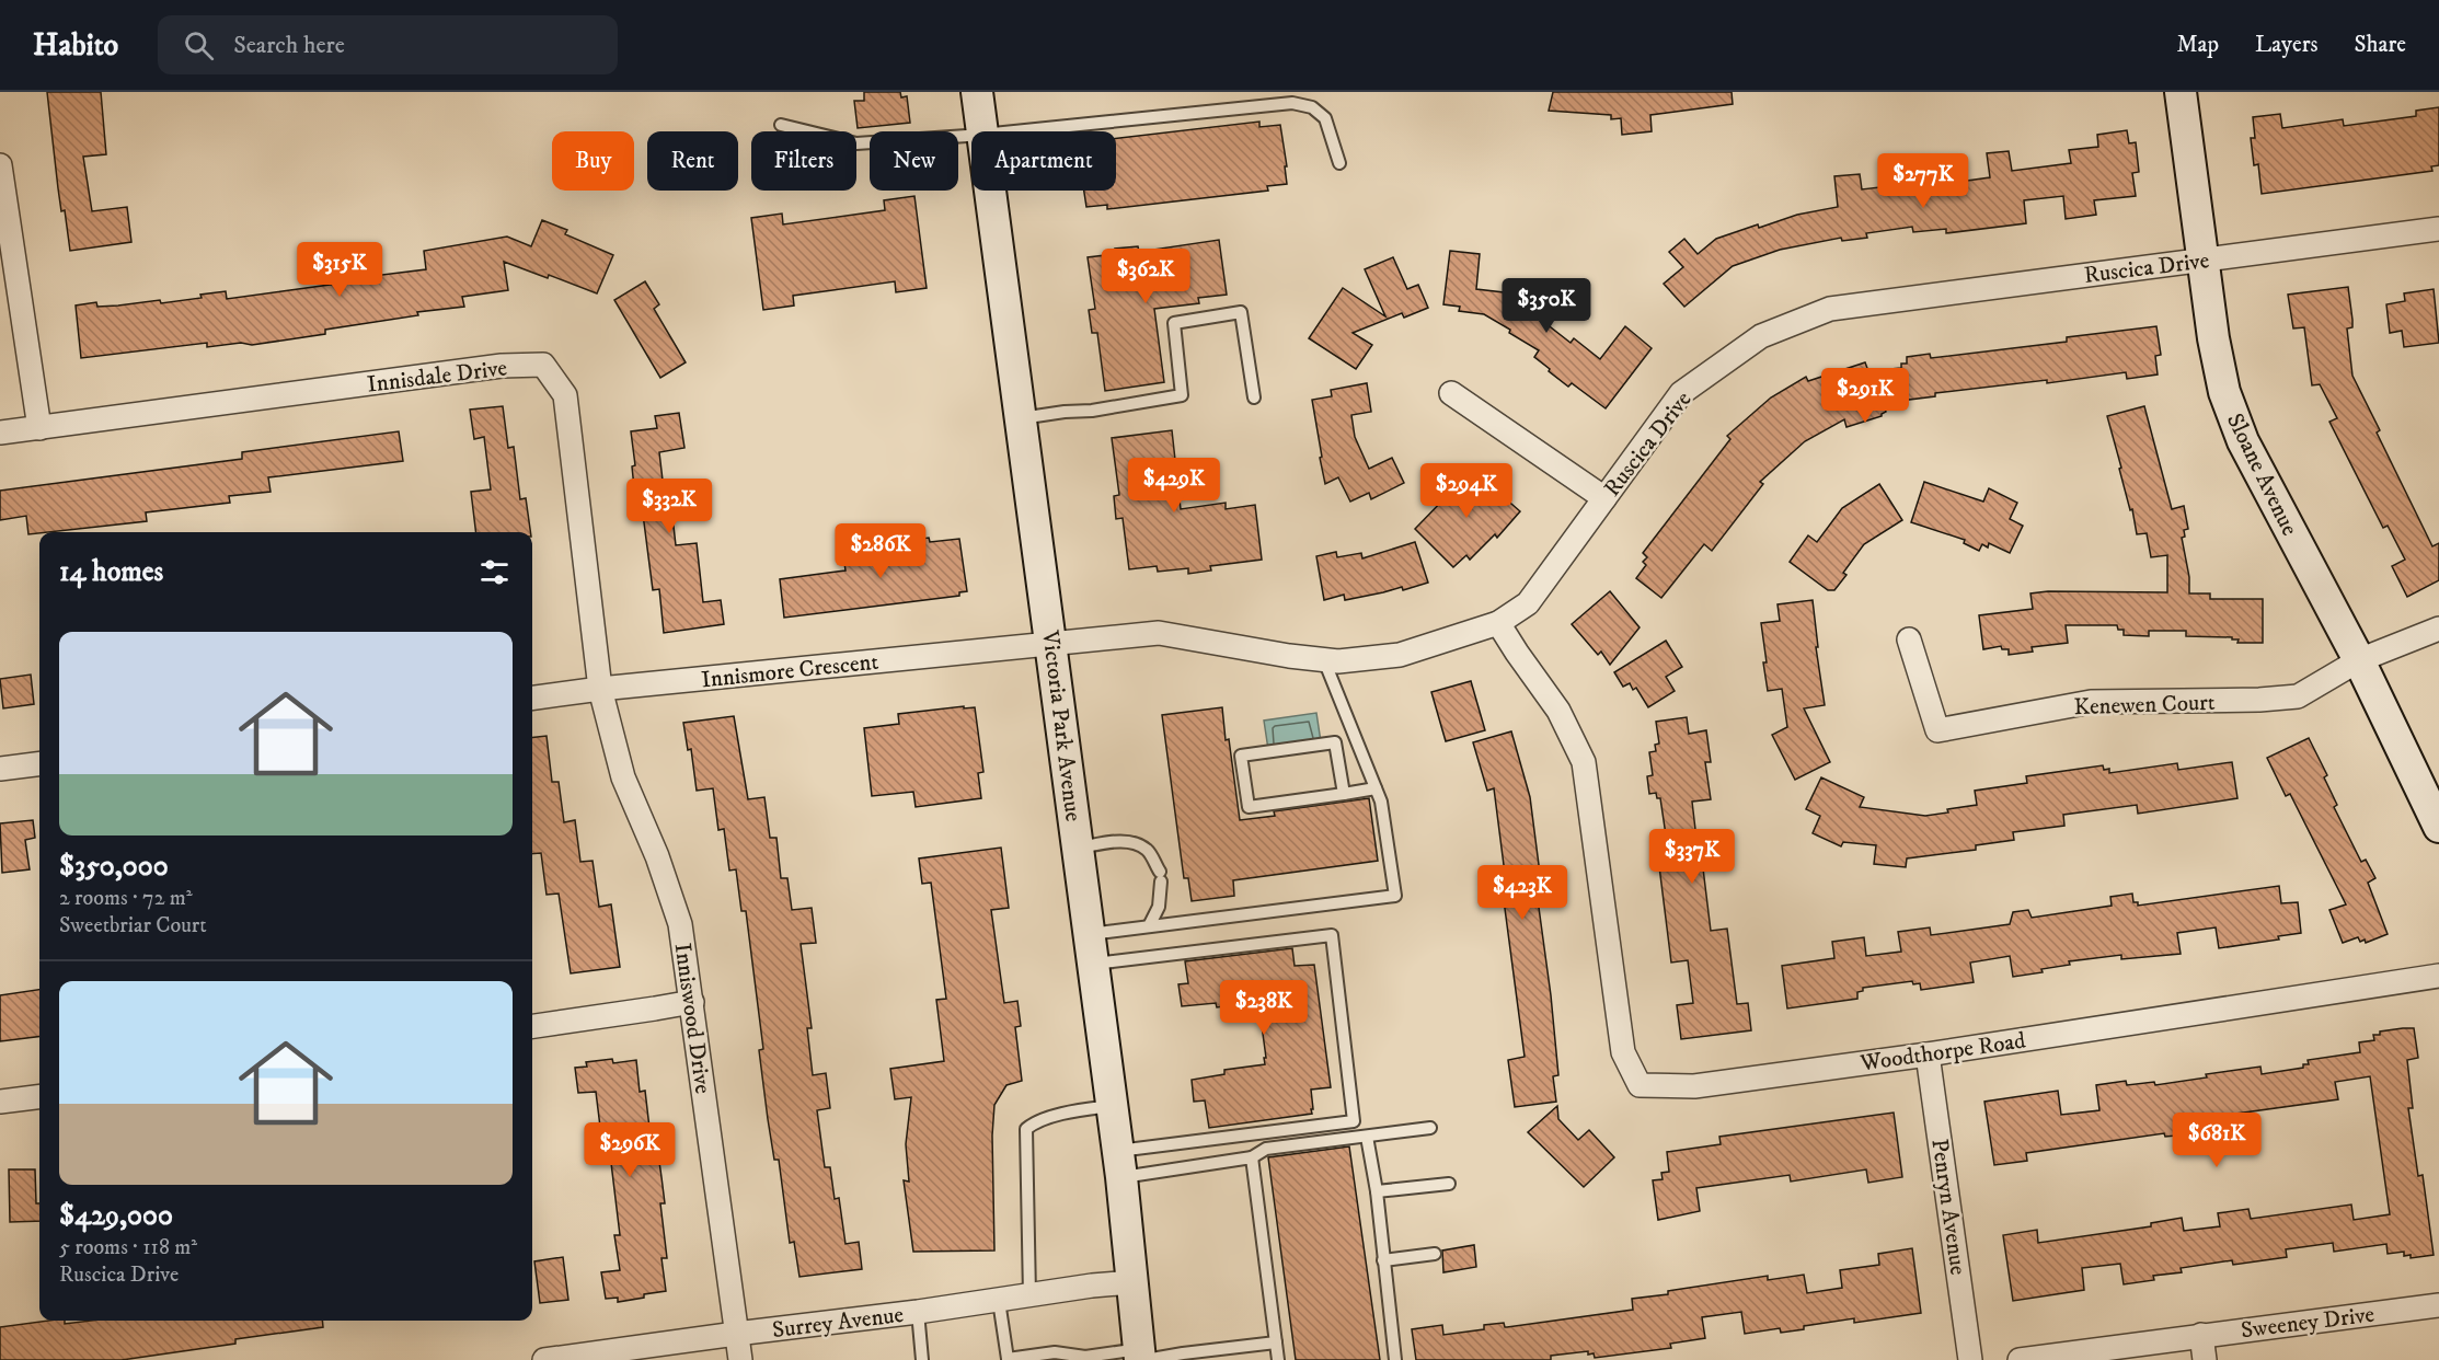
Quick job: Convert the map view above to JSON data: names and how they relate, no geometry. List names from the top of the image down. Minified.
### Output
{"streets":{"main road":["Sloane Avenue","Victoria Park Avenue"],"street":["Ruscica Drive","Innisdale Drive","Innismore Crescent","Kenewen Court","Inniswood Drive","Woodthorpe Road","Penryn Avenue","Surrey Avenue","Sweeney Drive"]},"crossings":[["Ruscica Drive","Sloane Avenue"],["Ruscica Drive","Innismore Crescent"],["Ruscica Drive","Victoria Park Avenue"],["Ruscica Drive","Woodthorpe Road"],["Innisdale Drive","Innismore Crescent"],["Innisdale Drive","Inniswood Drive"],["Sloane Avenue","Kenewen Court"],["Innismore Crescent","Victoria Park Avenue"],["Innismore Crescent","Inniswood Drive"],["Victoria Park Avenue","Surrey Avenue"],["Inniswood Drive","Surrey Avenue"],["Woodthorpe Road","Penryn Avenue"]],"page":{"header":"Habito","search":"Search here","nav":["Map","Layers","Share"],"chip":["Buy","Rent","Filters","New","Apartment"],"price":["$277K","$315K","$362K","$350K","$291K","$429K","$294K","$332K","$286K","$337K","$423K","$238K","$681K","$296K"],"heading":"14 homes","list":[{"name":"$350,000","note":"2 rooms · 72 m² · Sweetbriar Court"},{"name":"$429,000","note":"5 rooms · 118 m² · Ruscica Drive"}]}}
